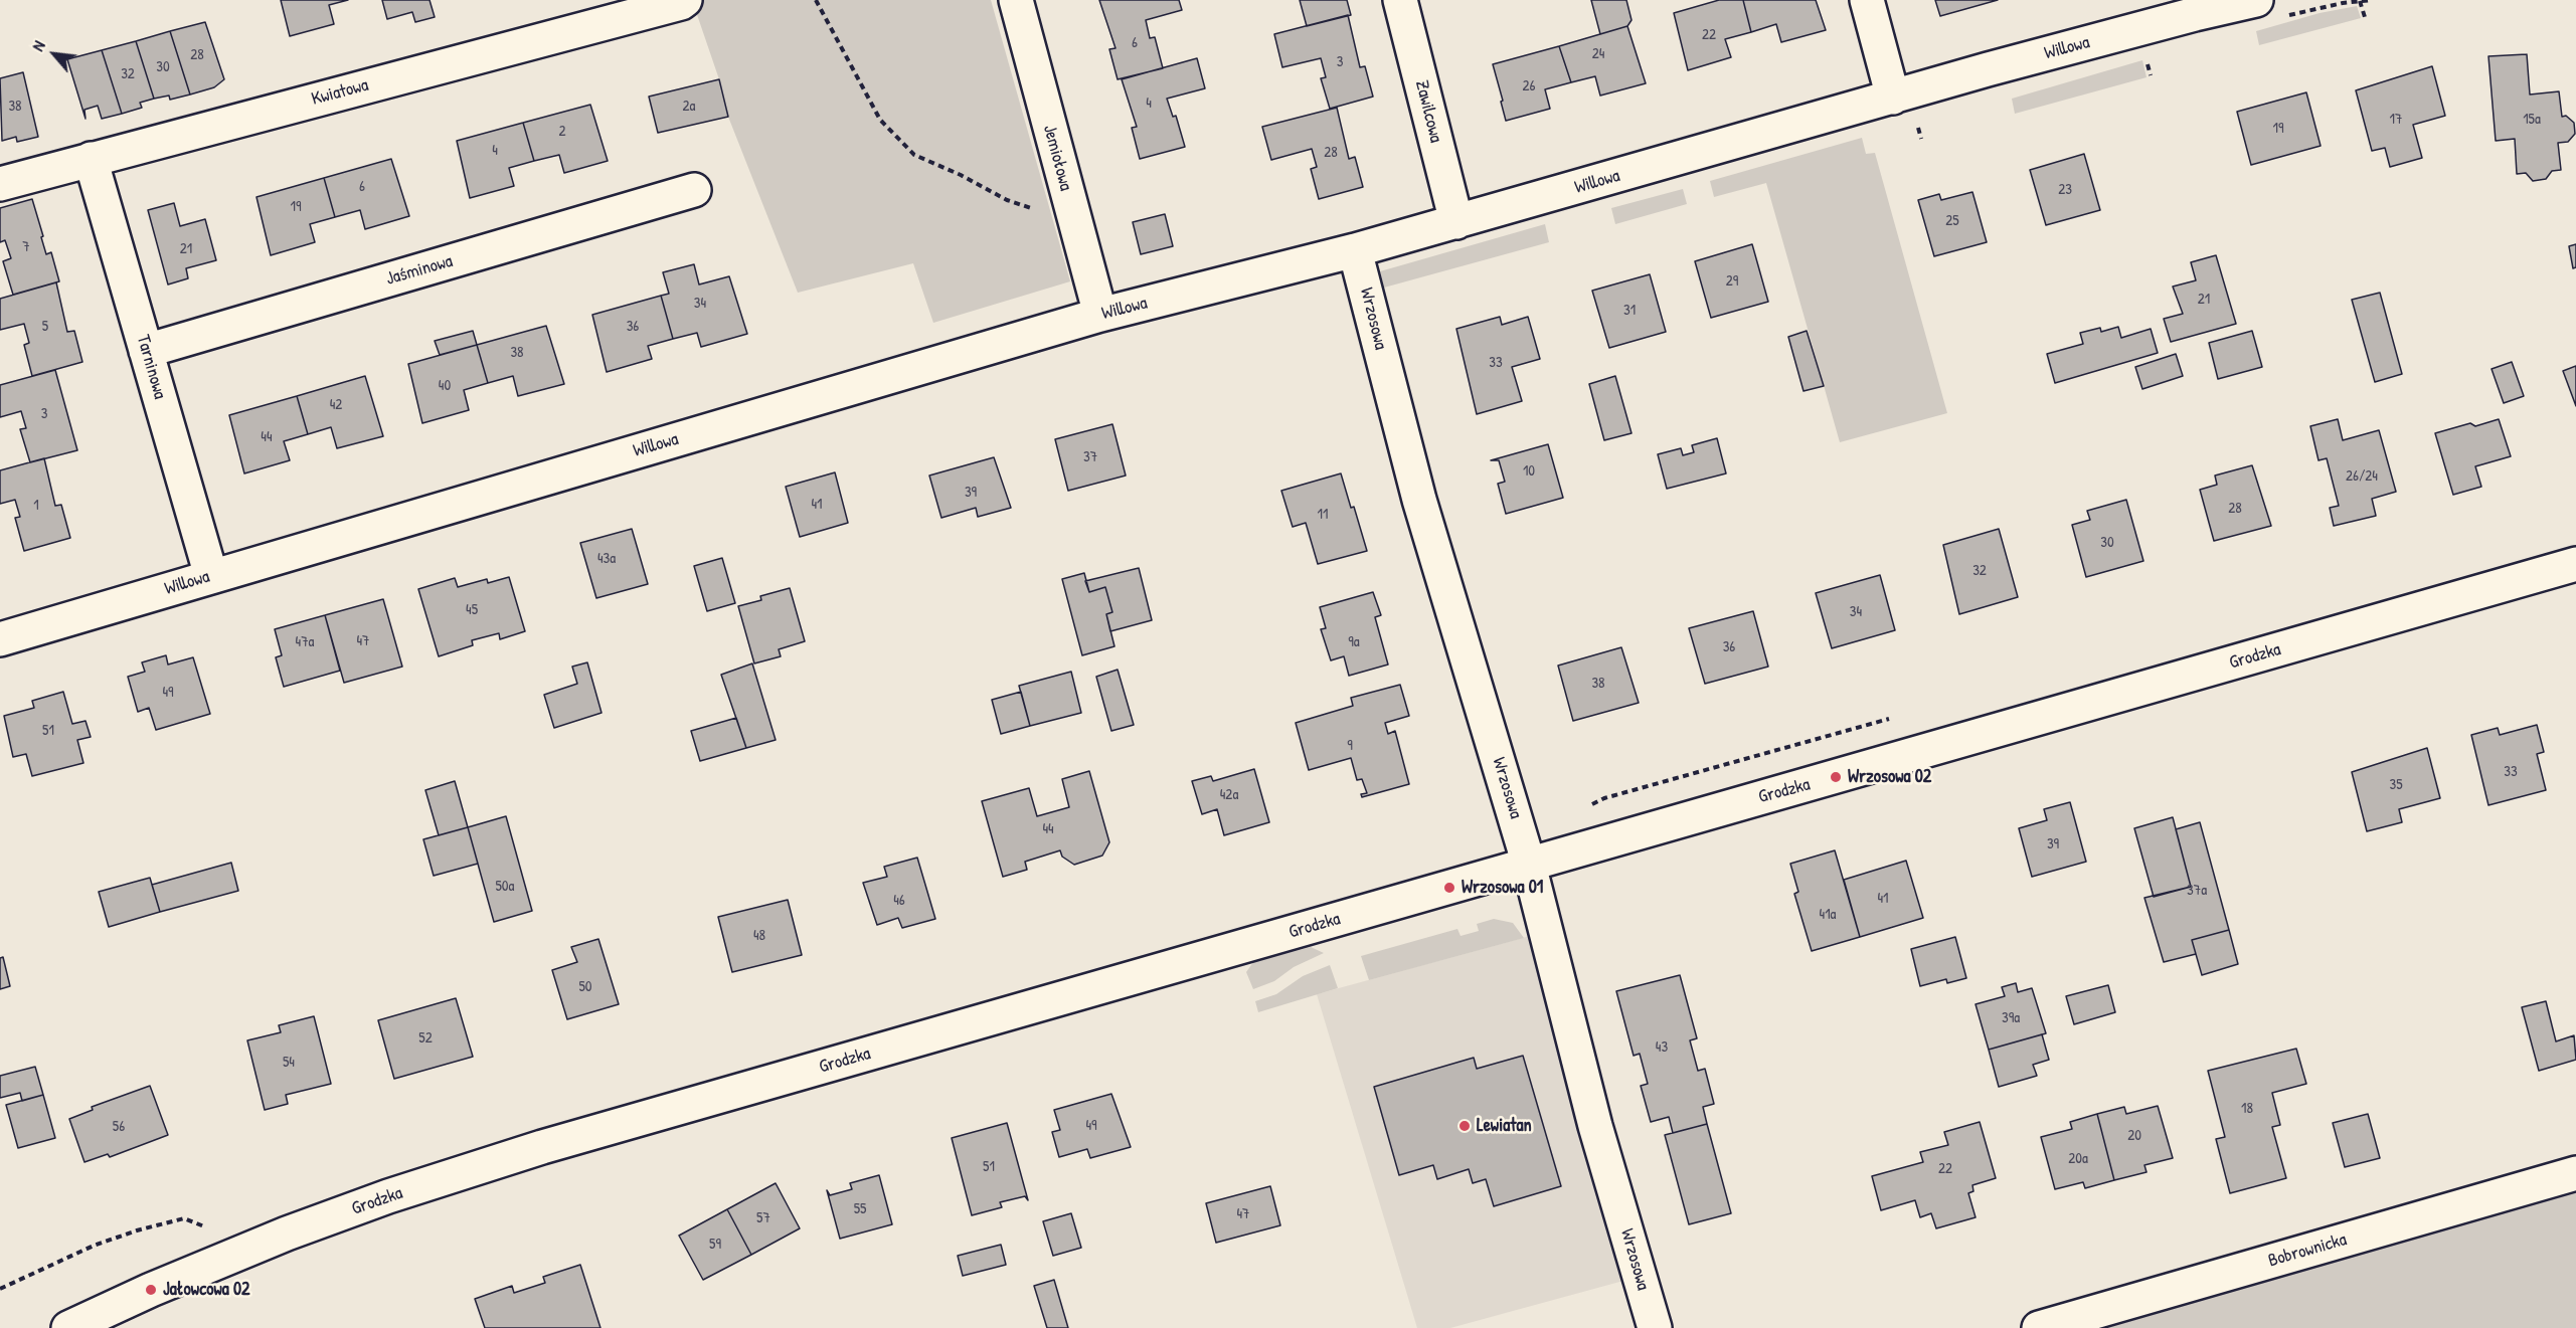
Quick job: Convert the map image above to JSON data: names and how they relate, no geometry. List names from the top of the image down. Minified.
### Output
{"streets":{"street":["Willowa","Kwiatowa","Zawilcowa","Jemiołowa","Jaśminowa","Wrzosowa","Tarninowa","Grodzka","Bobrownicka"]},"crossings":[["Willowa","Zawilcowa"],["Willowa","Jemiołowa"],["Willowa","Wrzosowa"],["Willowa","Tarninowa"],["Kwiatowa","Tarninowa"],["Jaśminowa","Tarninowa"],["Wrzosowa","Grodzka"]],"places":["Wrzosowa 02","Wrzosowa 01","Lewiatan","Jałowcowa 02"],"house_numbers":["22","6","24","28","3","30","32","26","4","38","2a","17","15a","19","2","4","28","6","23","19","25","7","21","29","21","34","31","5","36","38","33","40","42","3","44","37","10","26/24","39","41","1","28","11","30","43a","32","45","34","47","47a","9a","36","38","49","51","9","33","35","42a","44","39","50a","37a","41","46","41a","48","50","39a","52","43","54","18","49","56","20","20a","51","22","55","47","57","59"],"north":"top left"}
